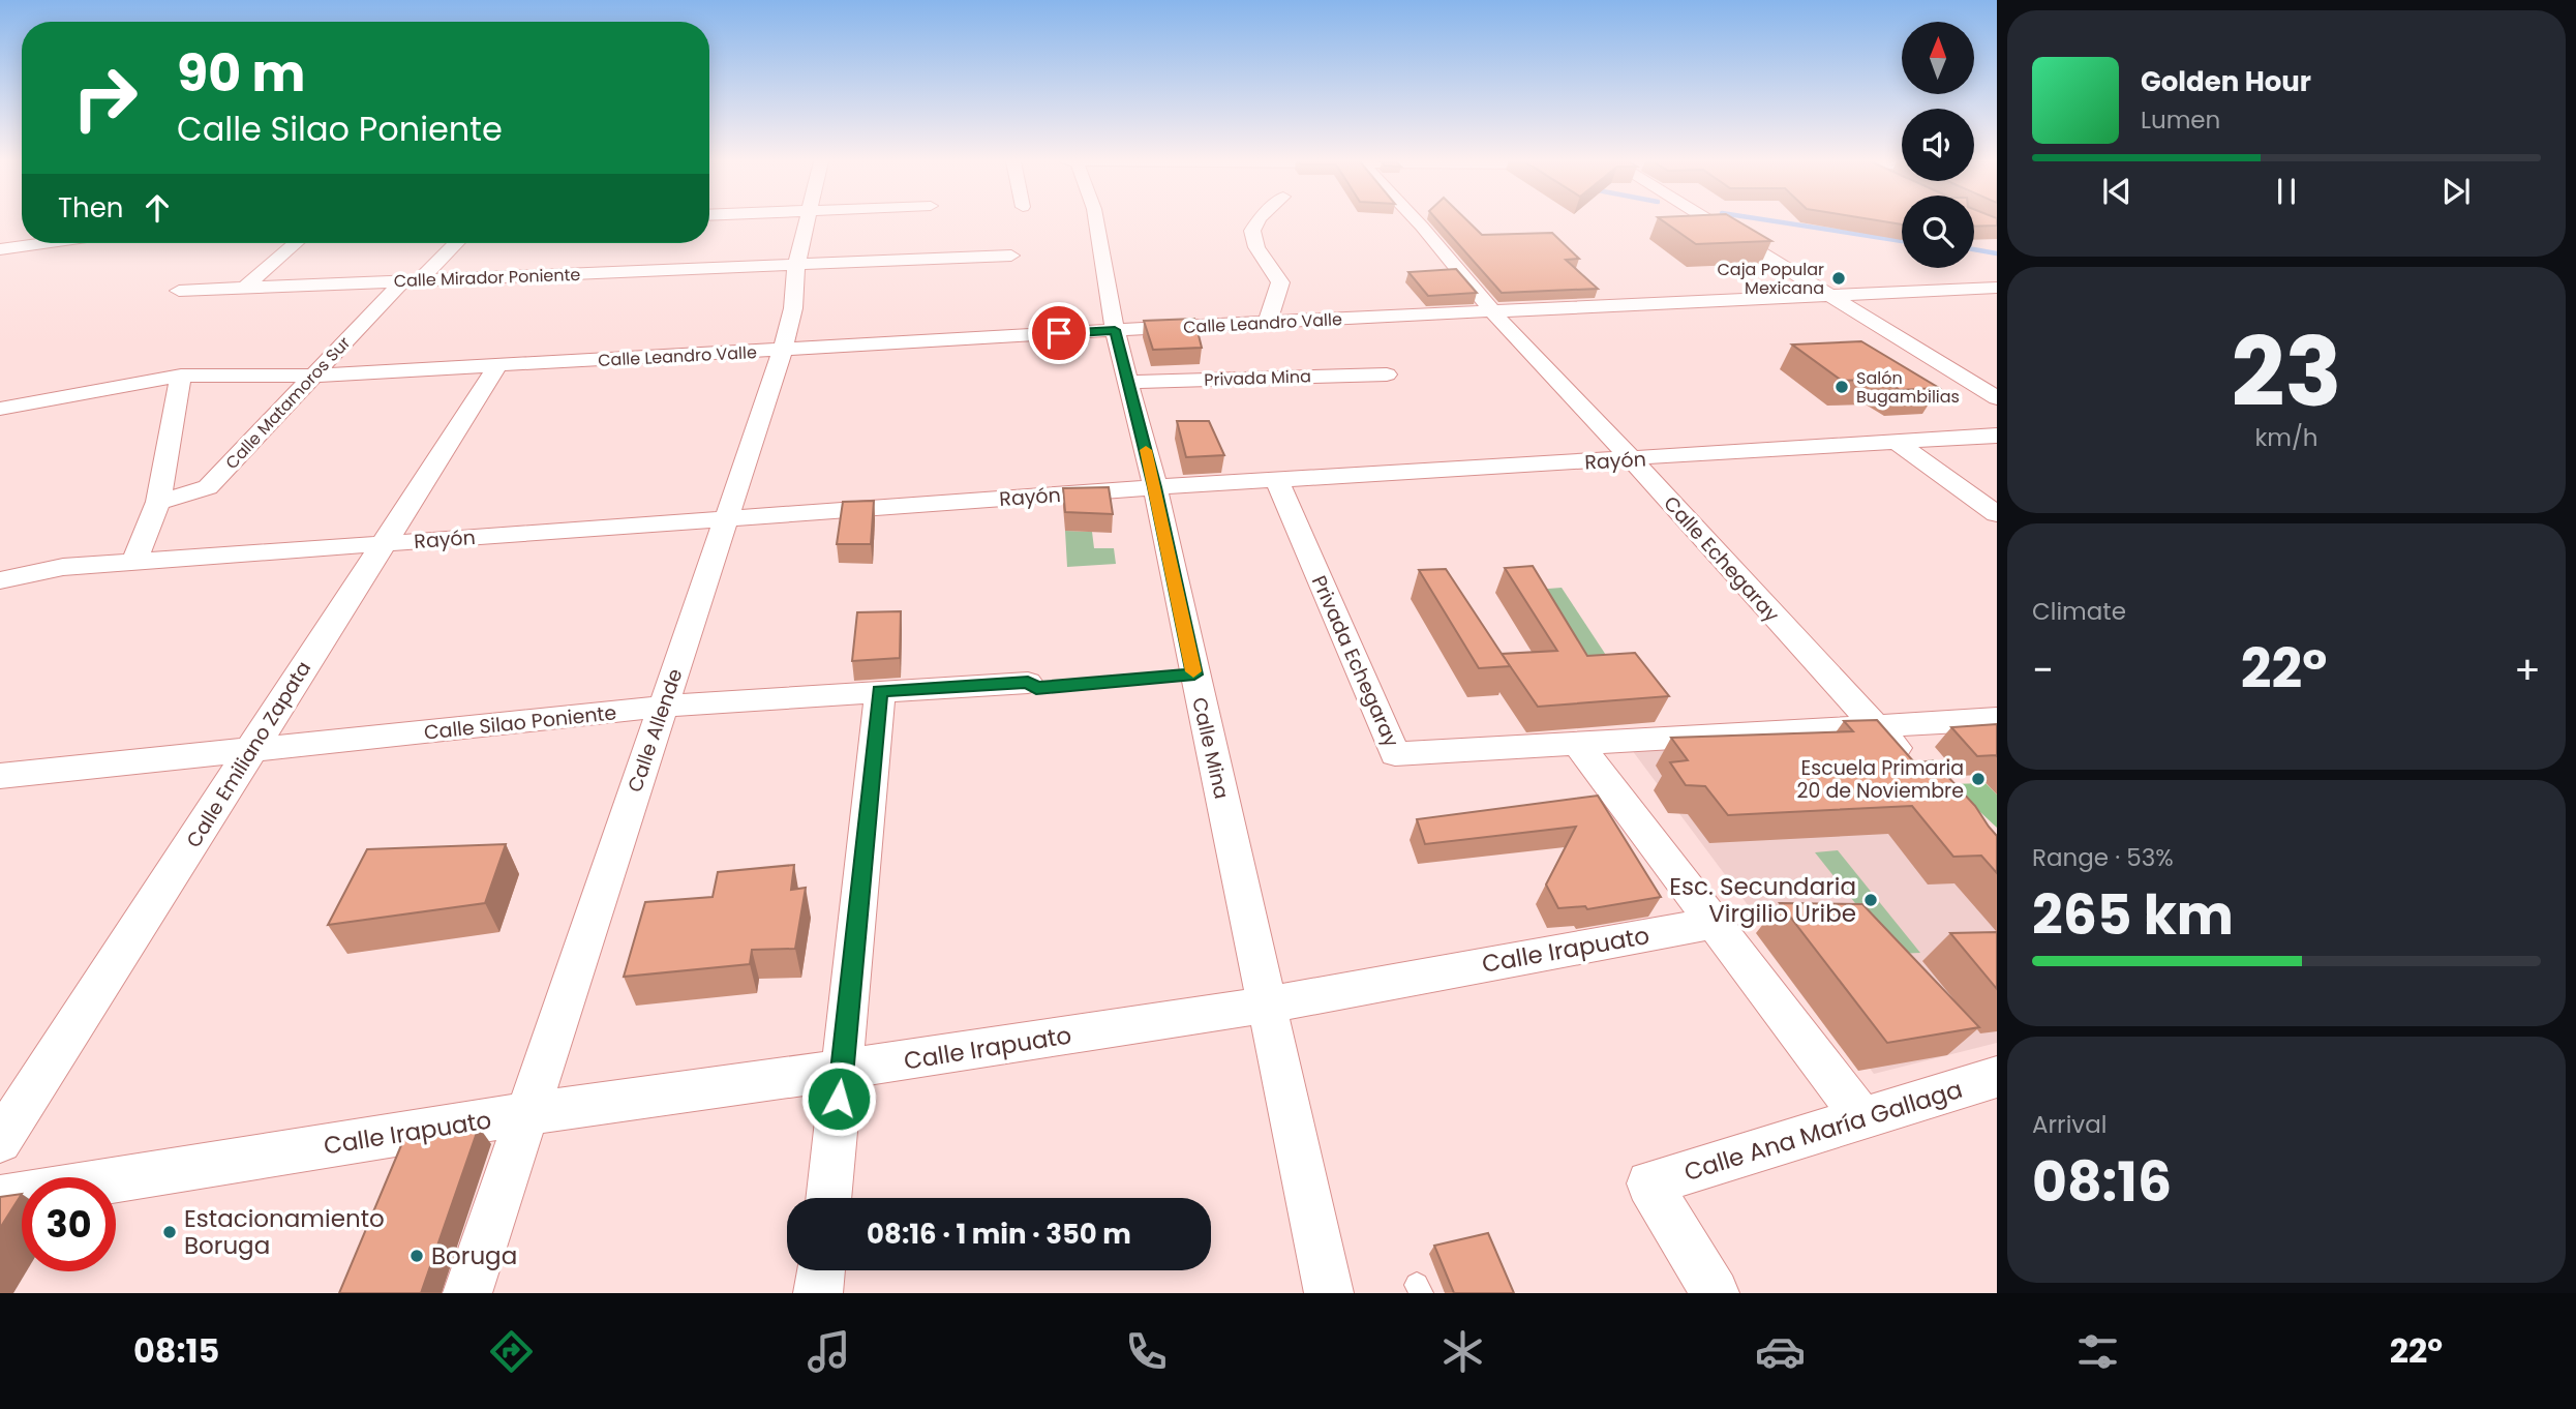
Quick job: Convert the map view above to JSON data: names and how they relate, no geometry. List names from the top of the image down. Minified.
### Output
{"streets":{"street":["Calle Mirador Poniente","Calle Leandro Valle","Privada Mina","Calle Matamoros Sur","Rayón","Calle Echegaray","Privada Echegaray","Calle Silao Poniente","Calle Allende","Calle Mina","Calle Emiliano Zapata","Calle Irapuato","Calle Ana María Gallaga"]},"crossings":[["Calle Mirador Poniente","Calle Matamoros Sur"],["Calle Mirador Poniente","Calle Allende"],["Calle Leandro Valle","Calle Matamoros Sur"],["Calle Leandro Valle","Calle Echegaray"],["Calle Leandro Valle","Calle Allende"],["Calle Leandro Valle","Calle Mina"],["Calle Leandro Valle","Calle Emiliano Zapata"],["Privada Mina","Calle Mina"],["Rayón","Calle Echegaray"],["Rayón","Privada Echegaray"],["Rayón","Calle Allende"],["Rayón","Calle Mina"],["Rayón","Calle Emiliano Zapata"],["Calle Echegaray","Privada Echegaray"],["Calle Silao Poniente","Calle Allende"],["Calle Silao Poniente","Calle Emiliano Zapata"],["Calle Allende","Calle Irapuato"],["Calle Mina","Calle Irapuato"]],"places":["Caja Popular Mexicana","Salón Bugambilias","Escuela Primaria 20 de Noviembre","Esc. Secundaria Virgilio Uribe","Estacionamiento Boruga","Boruga"],"north":"top","page":{"turn":["90 m","Calle Silao Poniente"],"song":["Golden Hour","Lumen"],"then":"Then","tile":[["23","km/h"],"Climate",["Range · 53%","265 km"],["Arrival","08:16"]],"heat":["−","22°","+"],"limit":"30","trip":"08:16 · 1 min · 350 m","tabs":["08:15","22°"]}}
